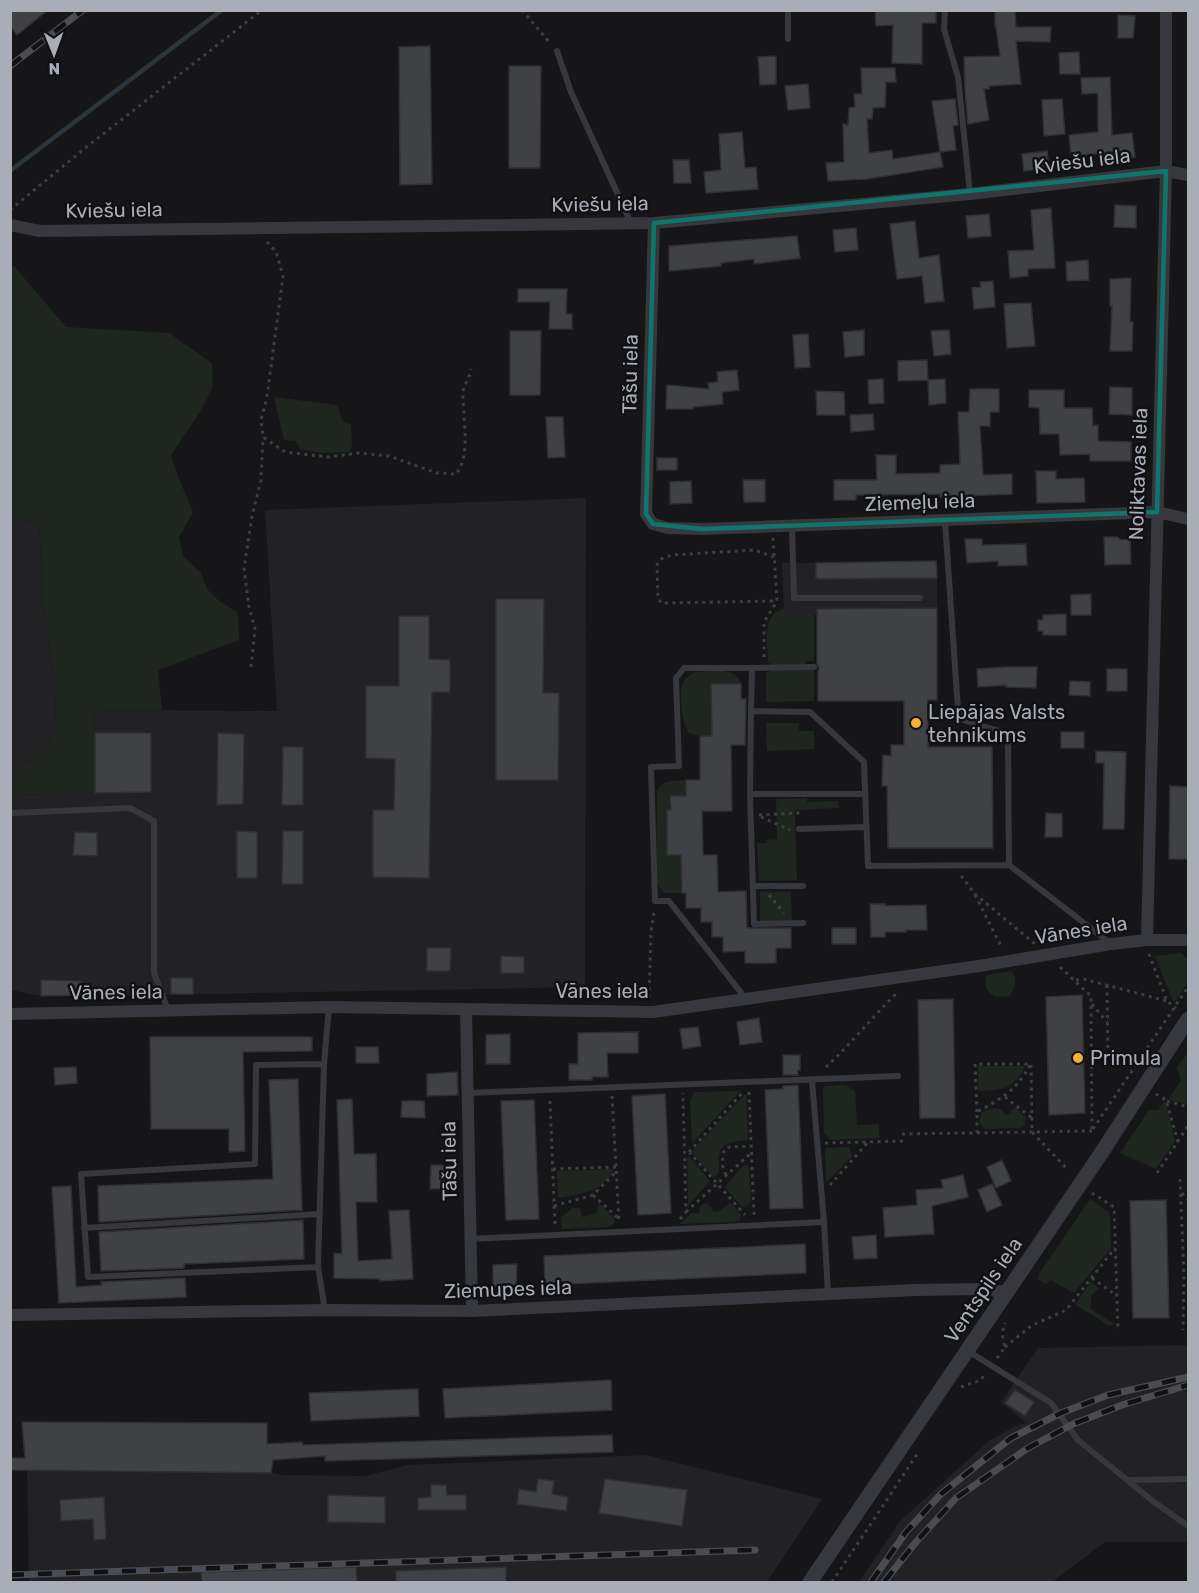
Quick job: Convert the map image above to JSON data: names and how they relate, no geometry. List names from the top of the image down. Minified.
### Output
{"streets":{"street":["Kviešu iela","Tāšu iela","Noliktavas iela","Ziemeļu iela","Vānes iela","Ziemupes iela","Ventspils iela"]},"crossings":[["Kviešu iela","Tāšu iela"],["Kviešu iela","Noliktavas iela"],["Tāšu iela","Ziemeļu iela"],["Tāšu iela","Vānes iela"],["Tāšu iela","Ziemupes iela"],["Noliktavas iela","Ziemeļu iela"],["Noliktavas iela","Vānes iela"],["Ziemupes iela","Ventspils iela"]],"places":["Liepājas Valsts tehnikums","Primula"],"north":"bottom"}
